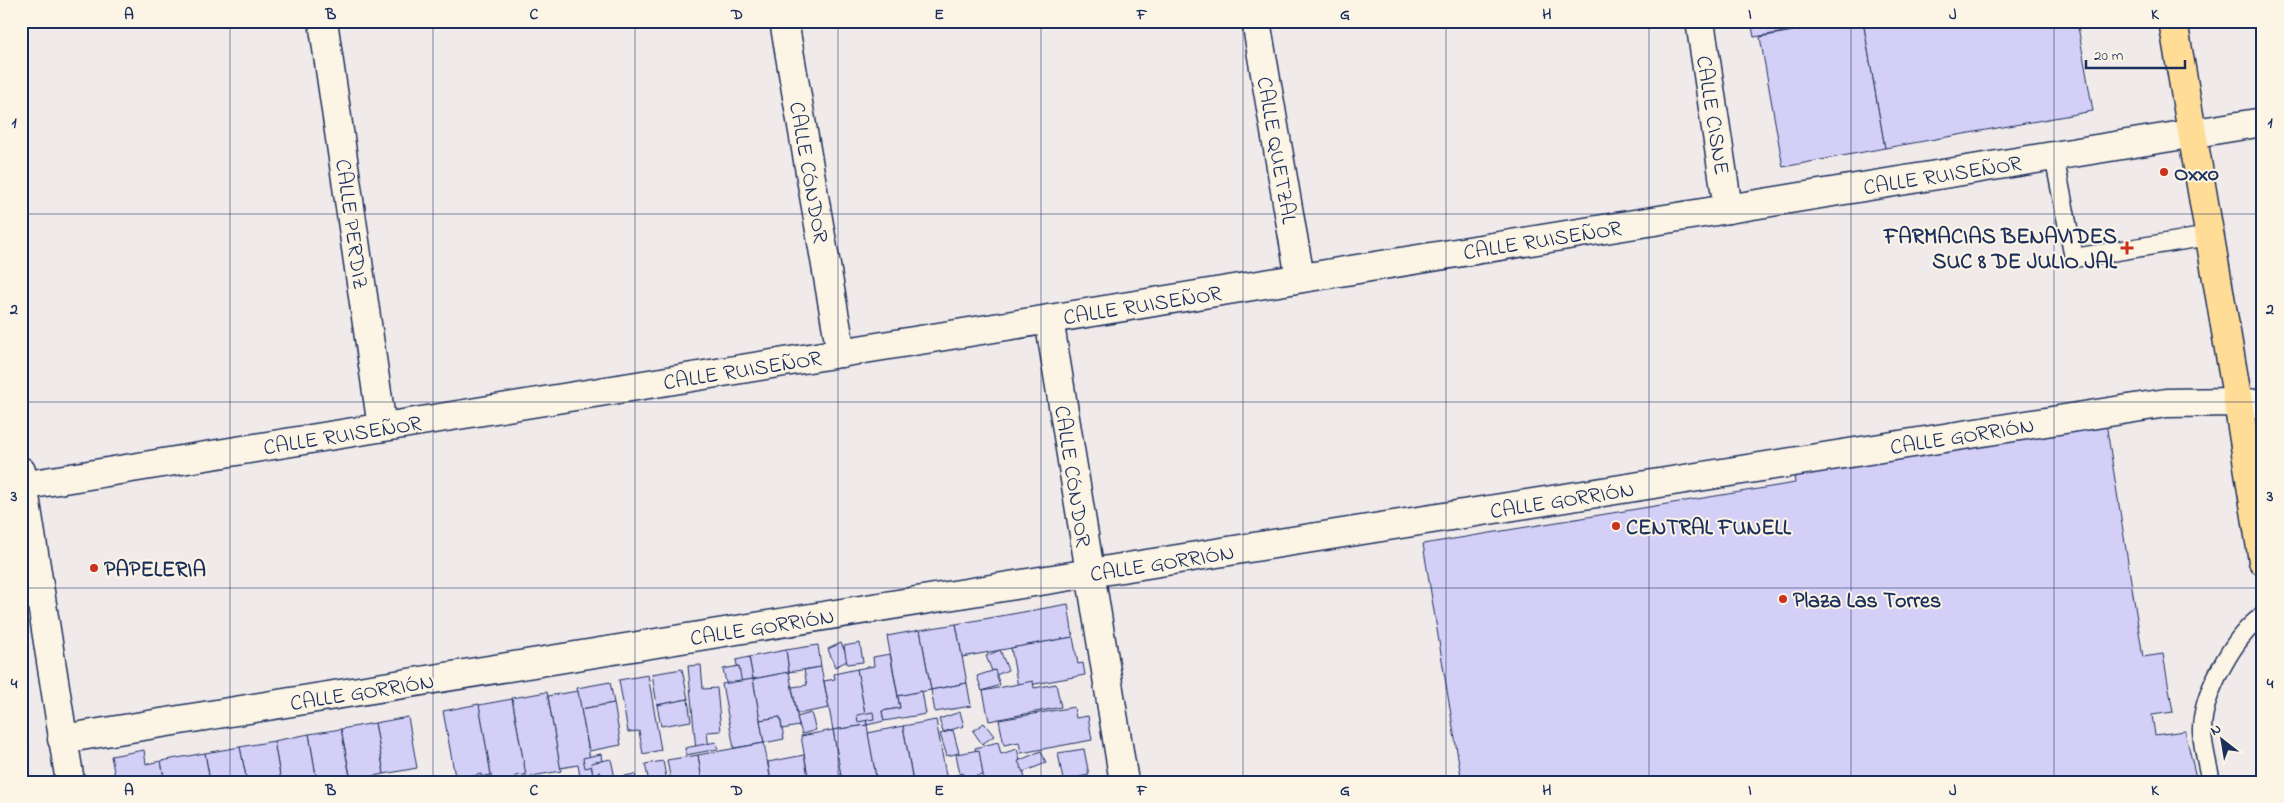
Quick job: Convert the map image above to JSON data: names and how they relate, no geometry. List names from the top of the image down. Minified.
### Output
{"streets":{"street":["CALLE CISNE","CALLE QUETZAL","CALLE CÓNDOR","CALLE RUISEÑOR","CALLE PERDIZ","CALLE GORRIÓN"]},"crossings":[["CALLE CISNE","CALLE RUISEÑOR"],["CALLE QUETZAL","CALLE RUISEÑOR"],["CALLE CÓNDOR","CALLE RUISEÑOR"],["CALLE CÓNDOR","CALLE GORRIÓN"],["CALLE RUISEÑOR","CALLE PERDIZ"]],"places":{"other":["Oxxo","CENTRAL FUNELL","PAPELERIA","Plaza Las Torres"],"health":["FARMACIAS BENAVIDES SUC 8 DE JULIO JAL"]},"scale_bar":"20 m","north":"top left","grid":{"columns":["A","B","C","D","E","F","G","H","I","J","K"],"rows":["1","2","3","4"]}}
